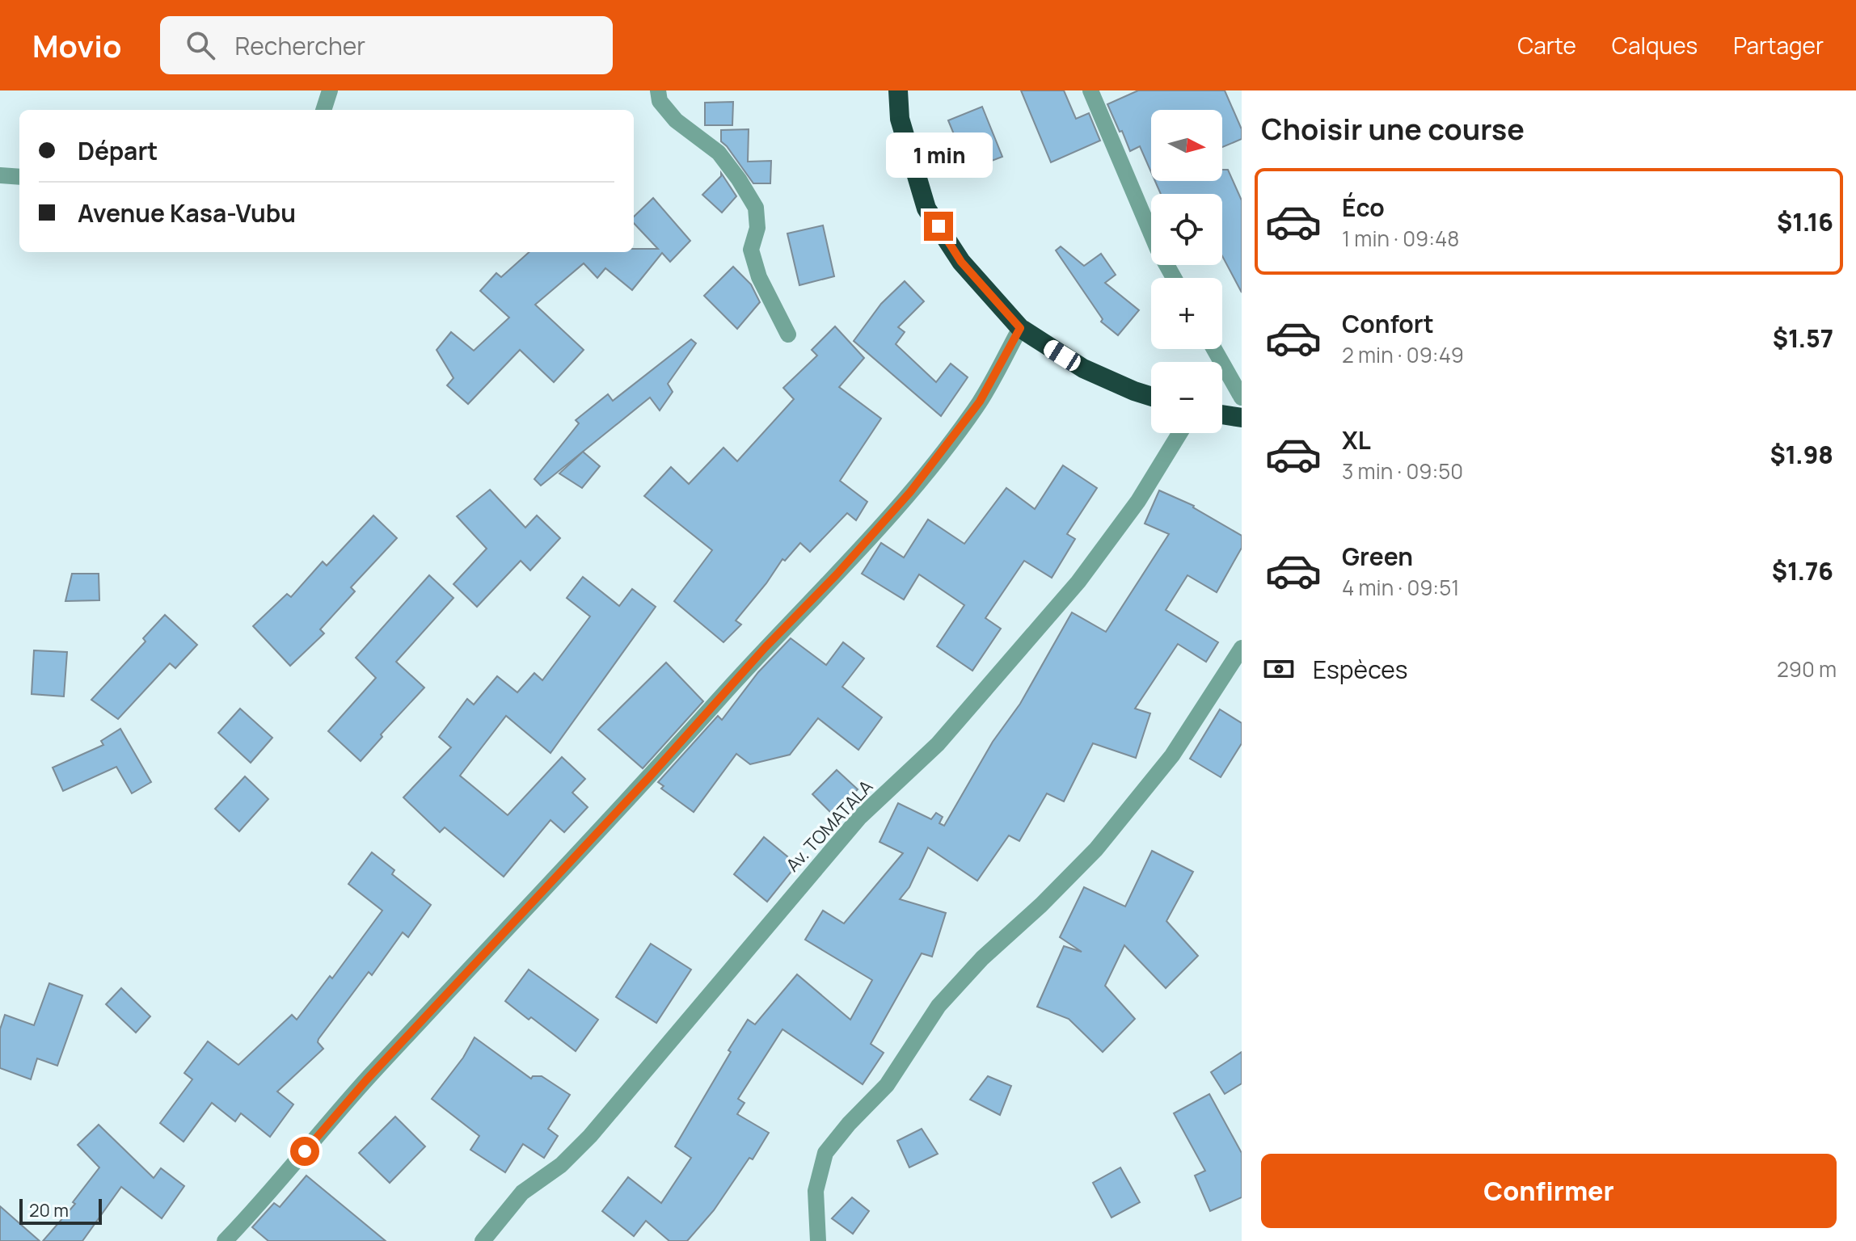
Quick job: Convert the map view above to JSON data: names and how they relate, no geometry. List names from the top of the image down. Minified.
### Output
{"streets":{"street":["Av. TOMATALA"]},"scale_bar":"20 m","north":"right","page":{"header":"Movio","search":"Rechercher","nav":["Carte","Calques","Partager"],"heading":"Choisir une course","map_buttons":["+","−"],"banner":["Départ","Avenue Kasa-Vubu"],"bubble":"1 min","list":[{"name":"Éco","note":"1 min · 09:48","value":"$1.16"},{"name":"Confort","note":"2 min · 09:49","value":"$1.57"},{"name":"XL","note":"3 min · 09:50","value":"$1.98"},{"name":"Green","note":"4 min · 09:51","value":"$1.76"}],"pay":["Espèces","290 m"],"buttons":"Confirmer","scale":"20 m"}}
